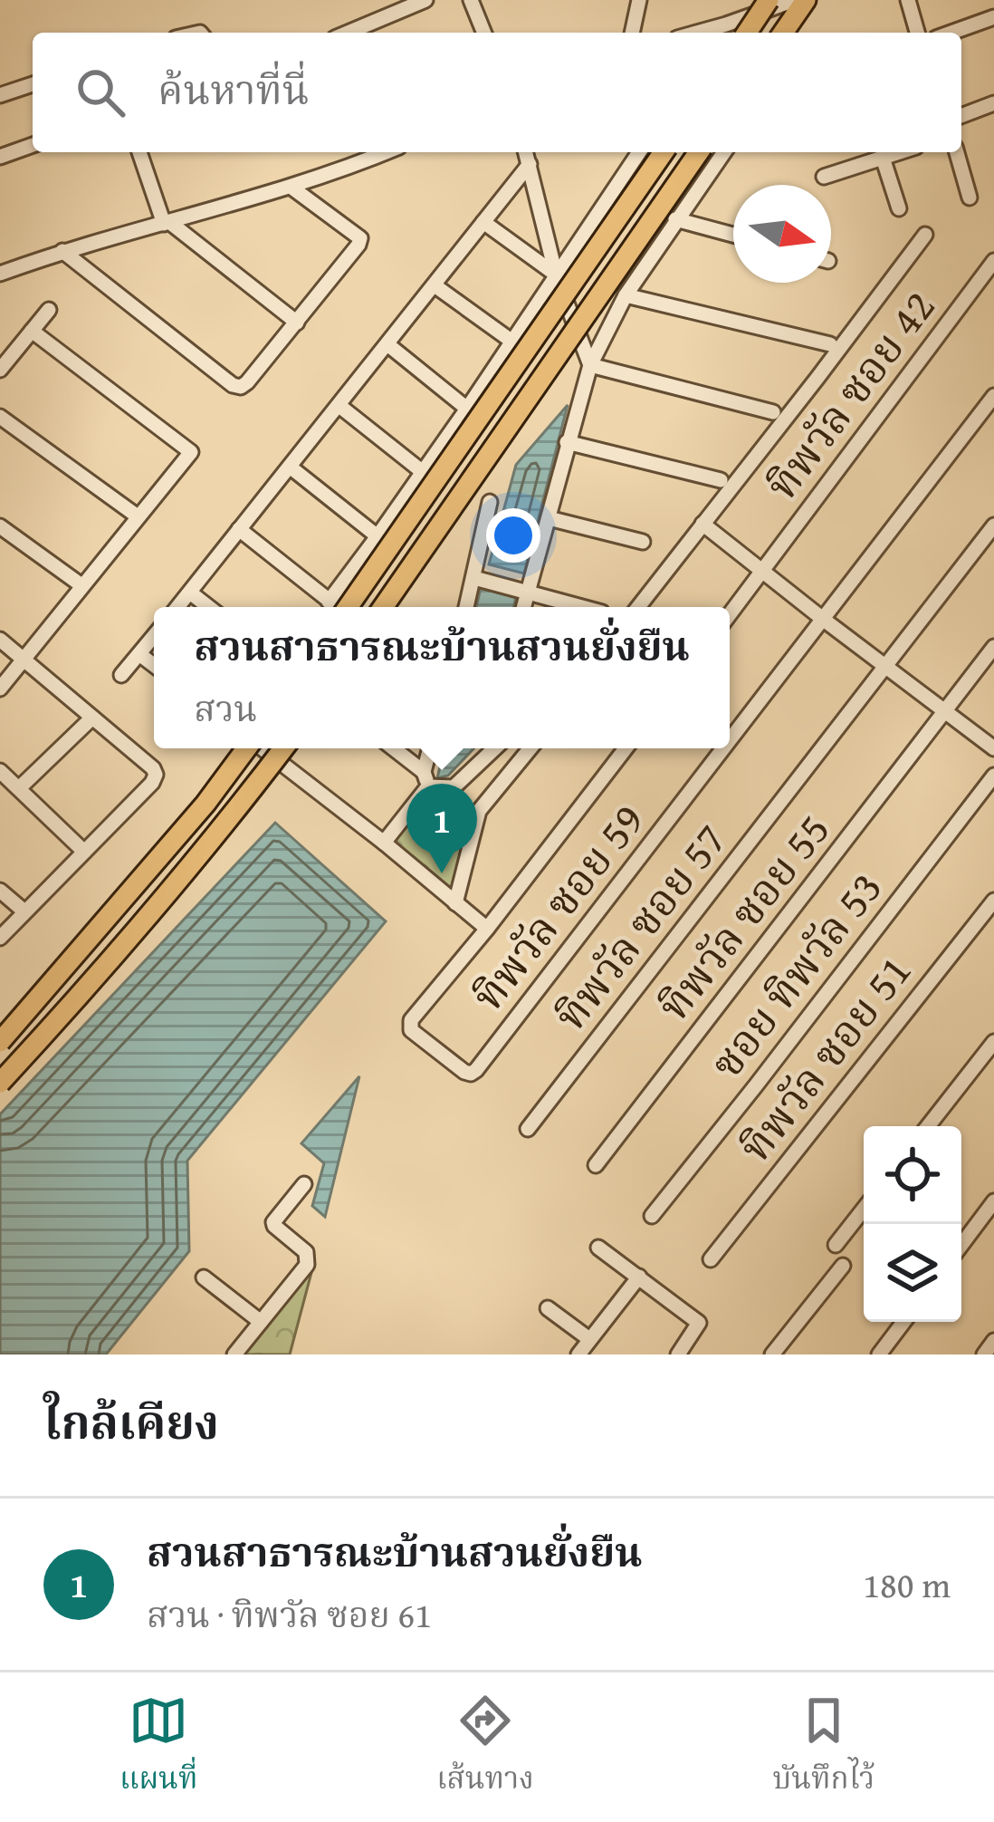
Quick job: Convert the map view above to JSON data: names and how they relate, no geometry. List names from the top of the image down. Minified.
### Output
{"streets":{"street":["ทิพวัล ซอย 42","ทิพวัล ซอย 59","ทิพวัล ซอย 55","ทิพวัล ซอย 57","ซอย ทิพวัล 53","ทิพวัล ซอย 51"]},"north":"right","page":{"search":"ค้นหาที่นี่","popup":["สวนสาธารณะบ้านสวนยั่งยืน","สวน"],"pins":"1","heading":"ใกล้เคียง","list":[{"mark":"1","name":"สวนสาธารณะบ้านสวนยั่งยืน","note":"สวน · ทิพวัล ซอย 61","value":"180 m"}],"nav":["แผนที่","เส้นทาง","บันทึกไว้"]}}
